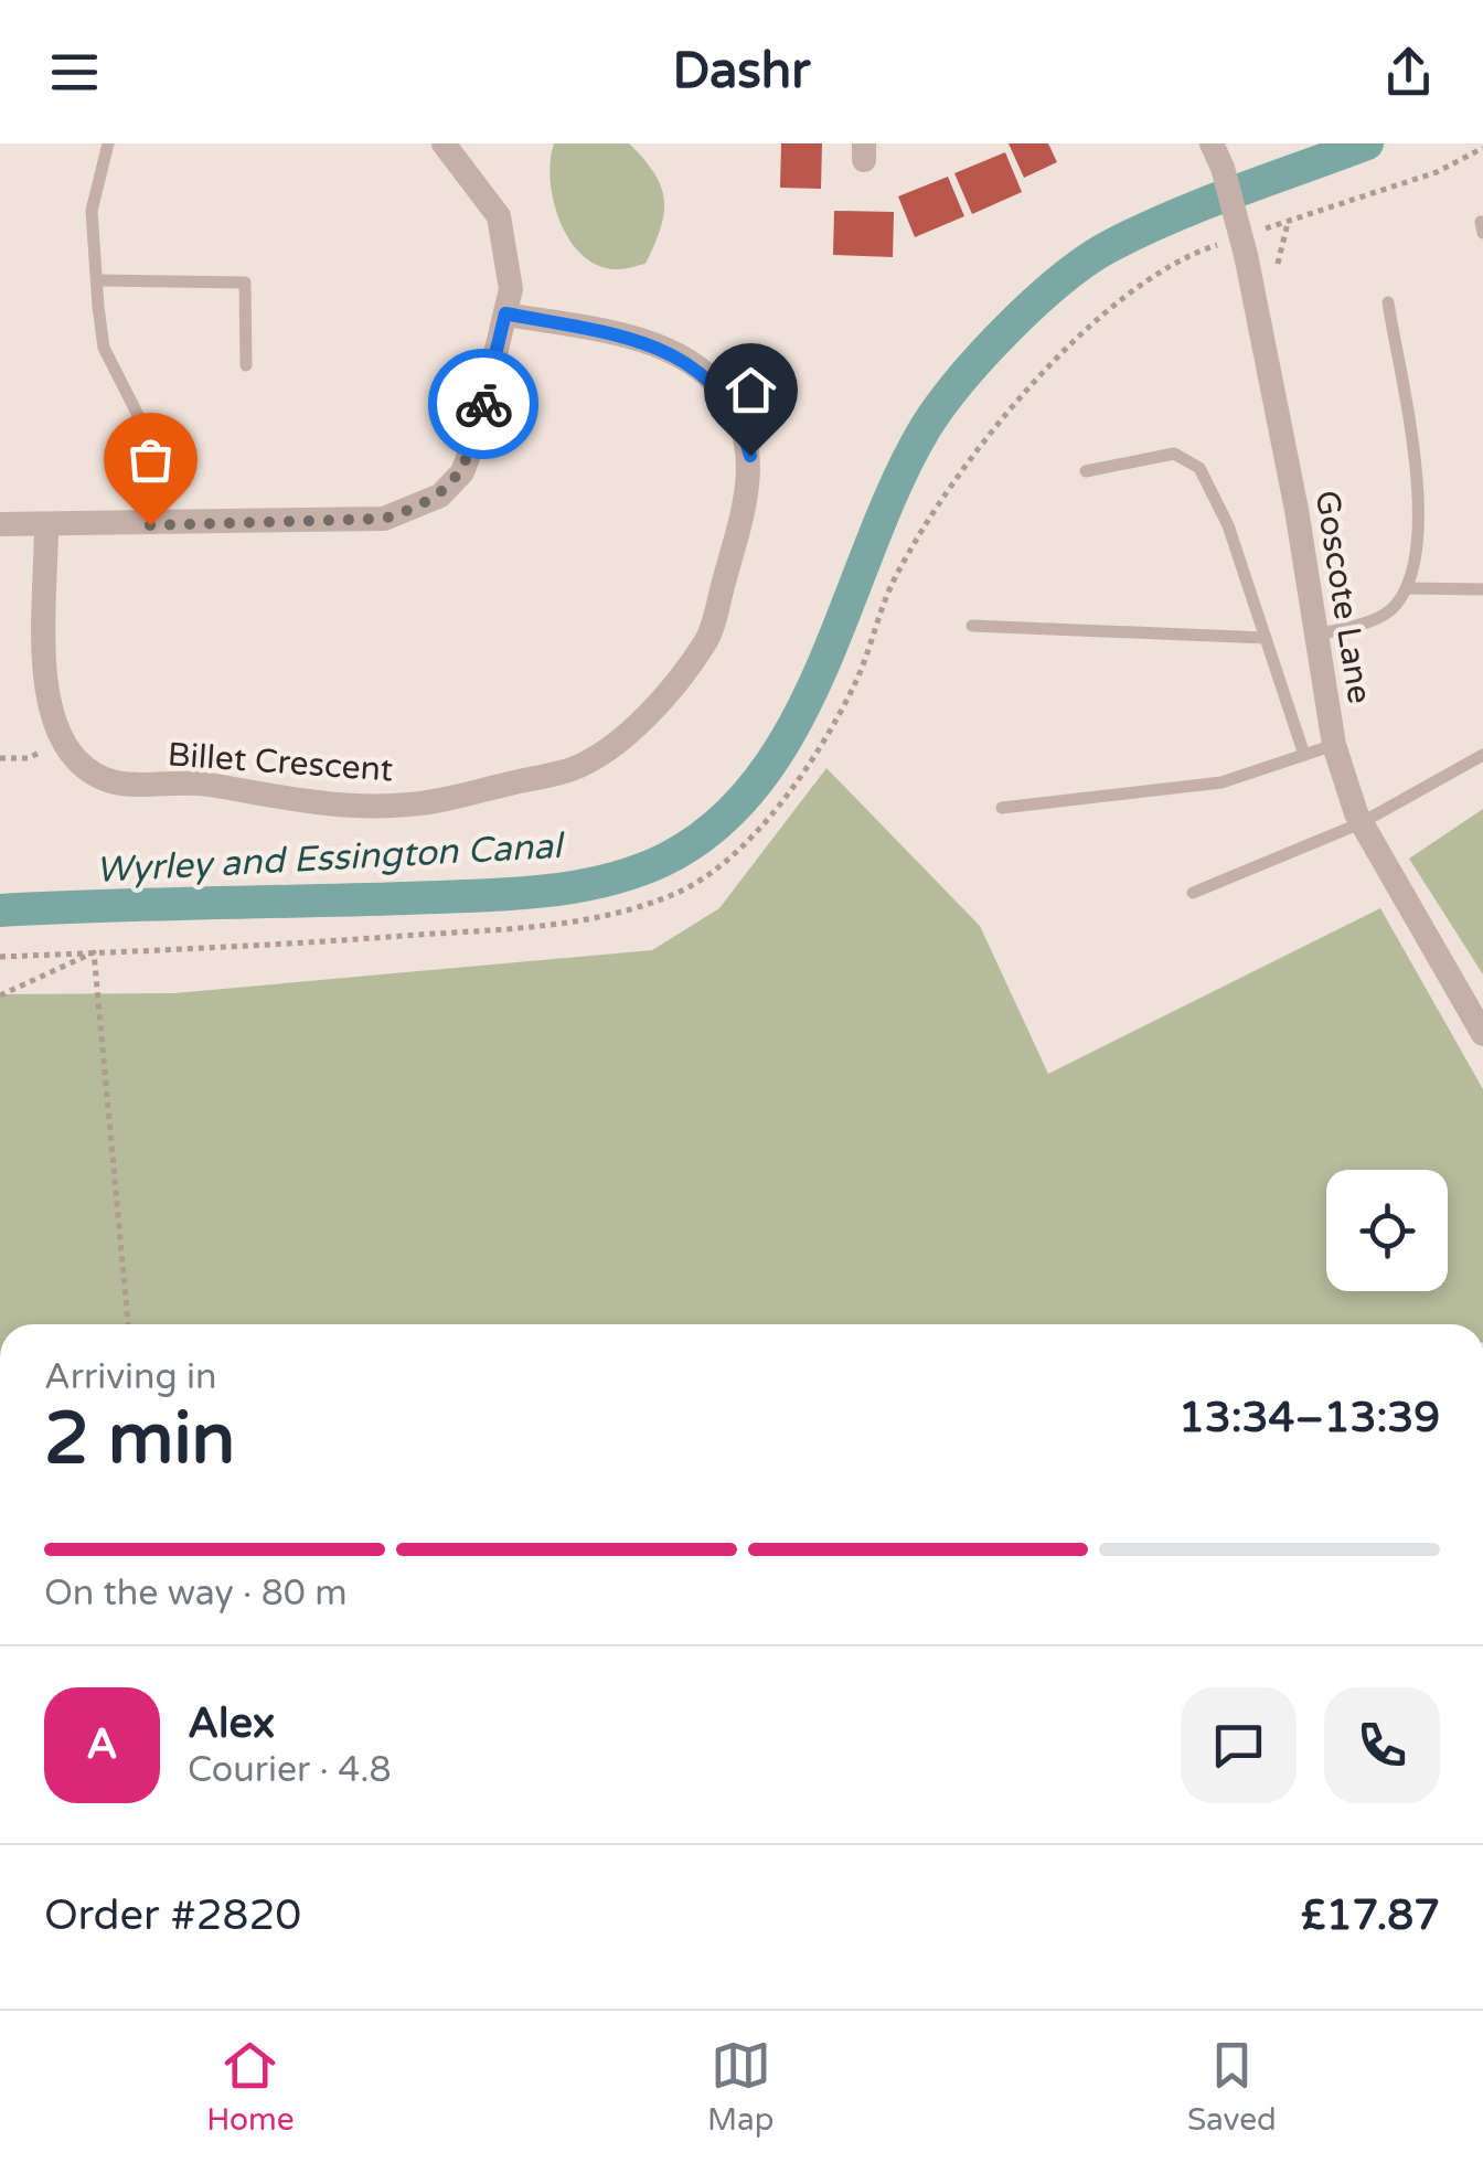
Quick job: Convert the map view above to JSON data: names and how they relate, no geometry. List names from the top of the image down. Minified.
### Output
{"streets":{"street":["Goscote Lane","Billet Crescent"]},"water":["Wyrley and Essington Canal"],"page":{"header":"Dashr","heading":["2 min","Arriving in","13:34–13:39"],"panel":["Alex","Courier · 4.8","Order #2820","£17.87"],"bar":"On the way · 80 m","round":"A","tabs":["Home","Map","Saved"]}}
